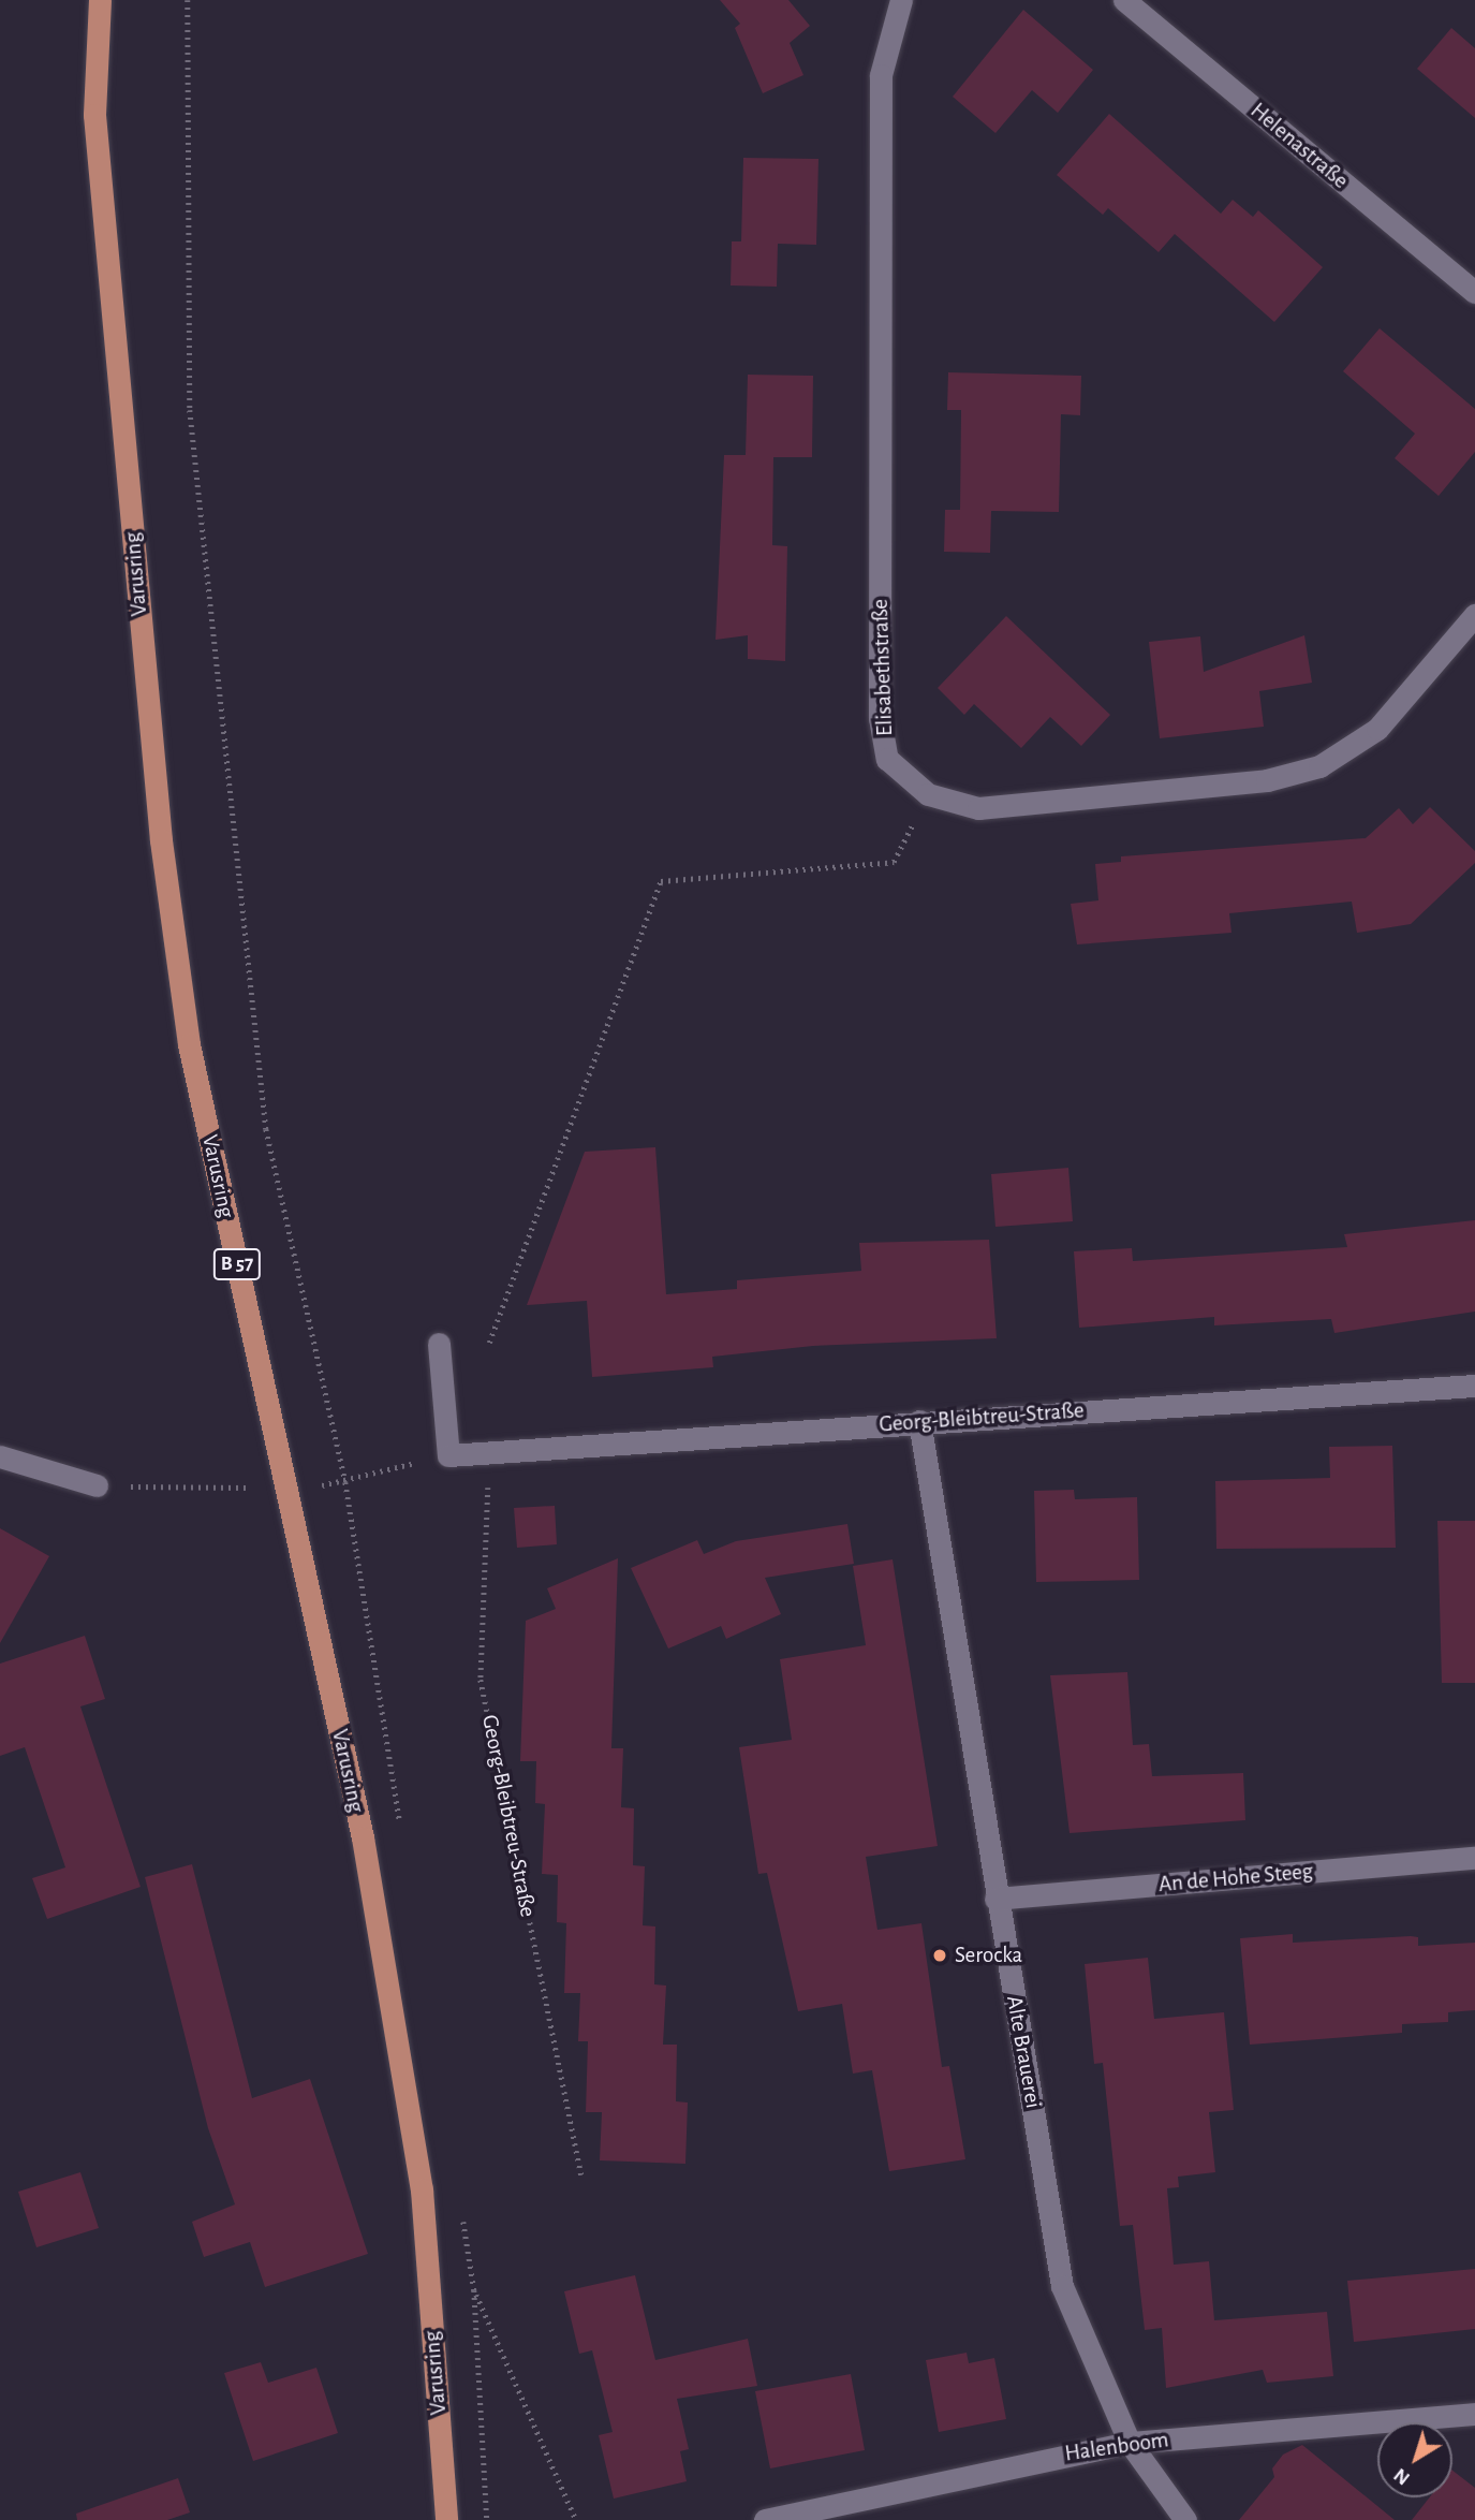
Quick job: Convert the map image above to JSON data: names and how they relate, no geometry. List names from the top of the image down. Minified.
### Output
{"streets":{"main road":["Varusring","B 57"],"street":["Helenastraße","Elisabethstraße","Georg-Bleibtreu-Straße","An de Hohe Steeg","Alte Brauerei","Halenboom"]},"crossings":[["Georg-Bleibtreu-Straße","Alte Brauerei"],["An de Hohe Steeg","Alte Brauerei"],["Alte Brauerei","Halenboom"]],"places":["Serocka"],"north":"bottom left"}
